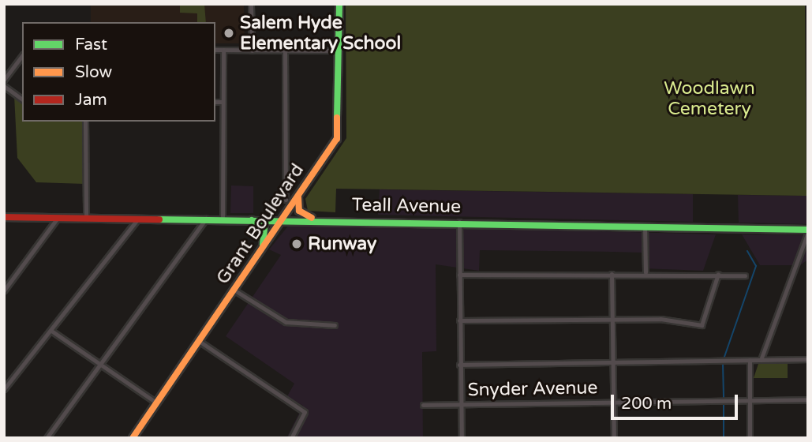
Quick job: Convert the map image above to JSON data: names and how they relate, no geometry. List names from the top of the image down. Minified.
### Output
{"streets":{"street":["Teall Avenue","Grant Boulevard","Snyder Avenue"]},"crossings":[["Teall Avenue","Grant Boulevard"]],"parks":["Woodlawn Cemetery"],"places":["Salem Hyde Elementary School","Runway"],"legend":["Fast","Slow","Jam"],"scale_bar":"200 m"}
